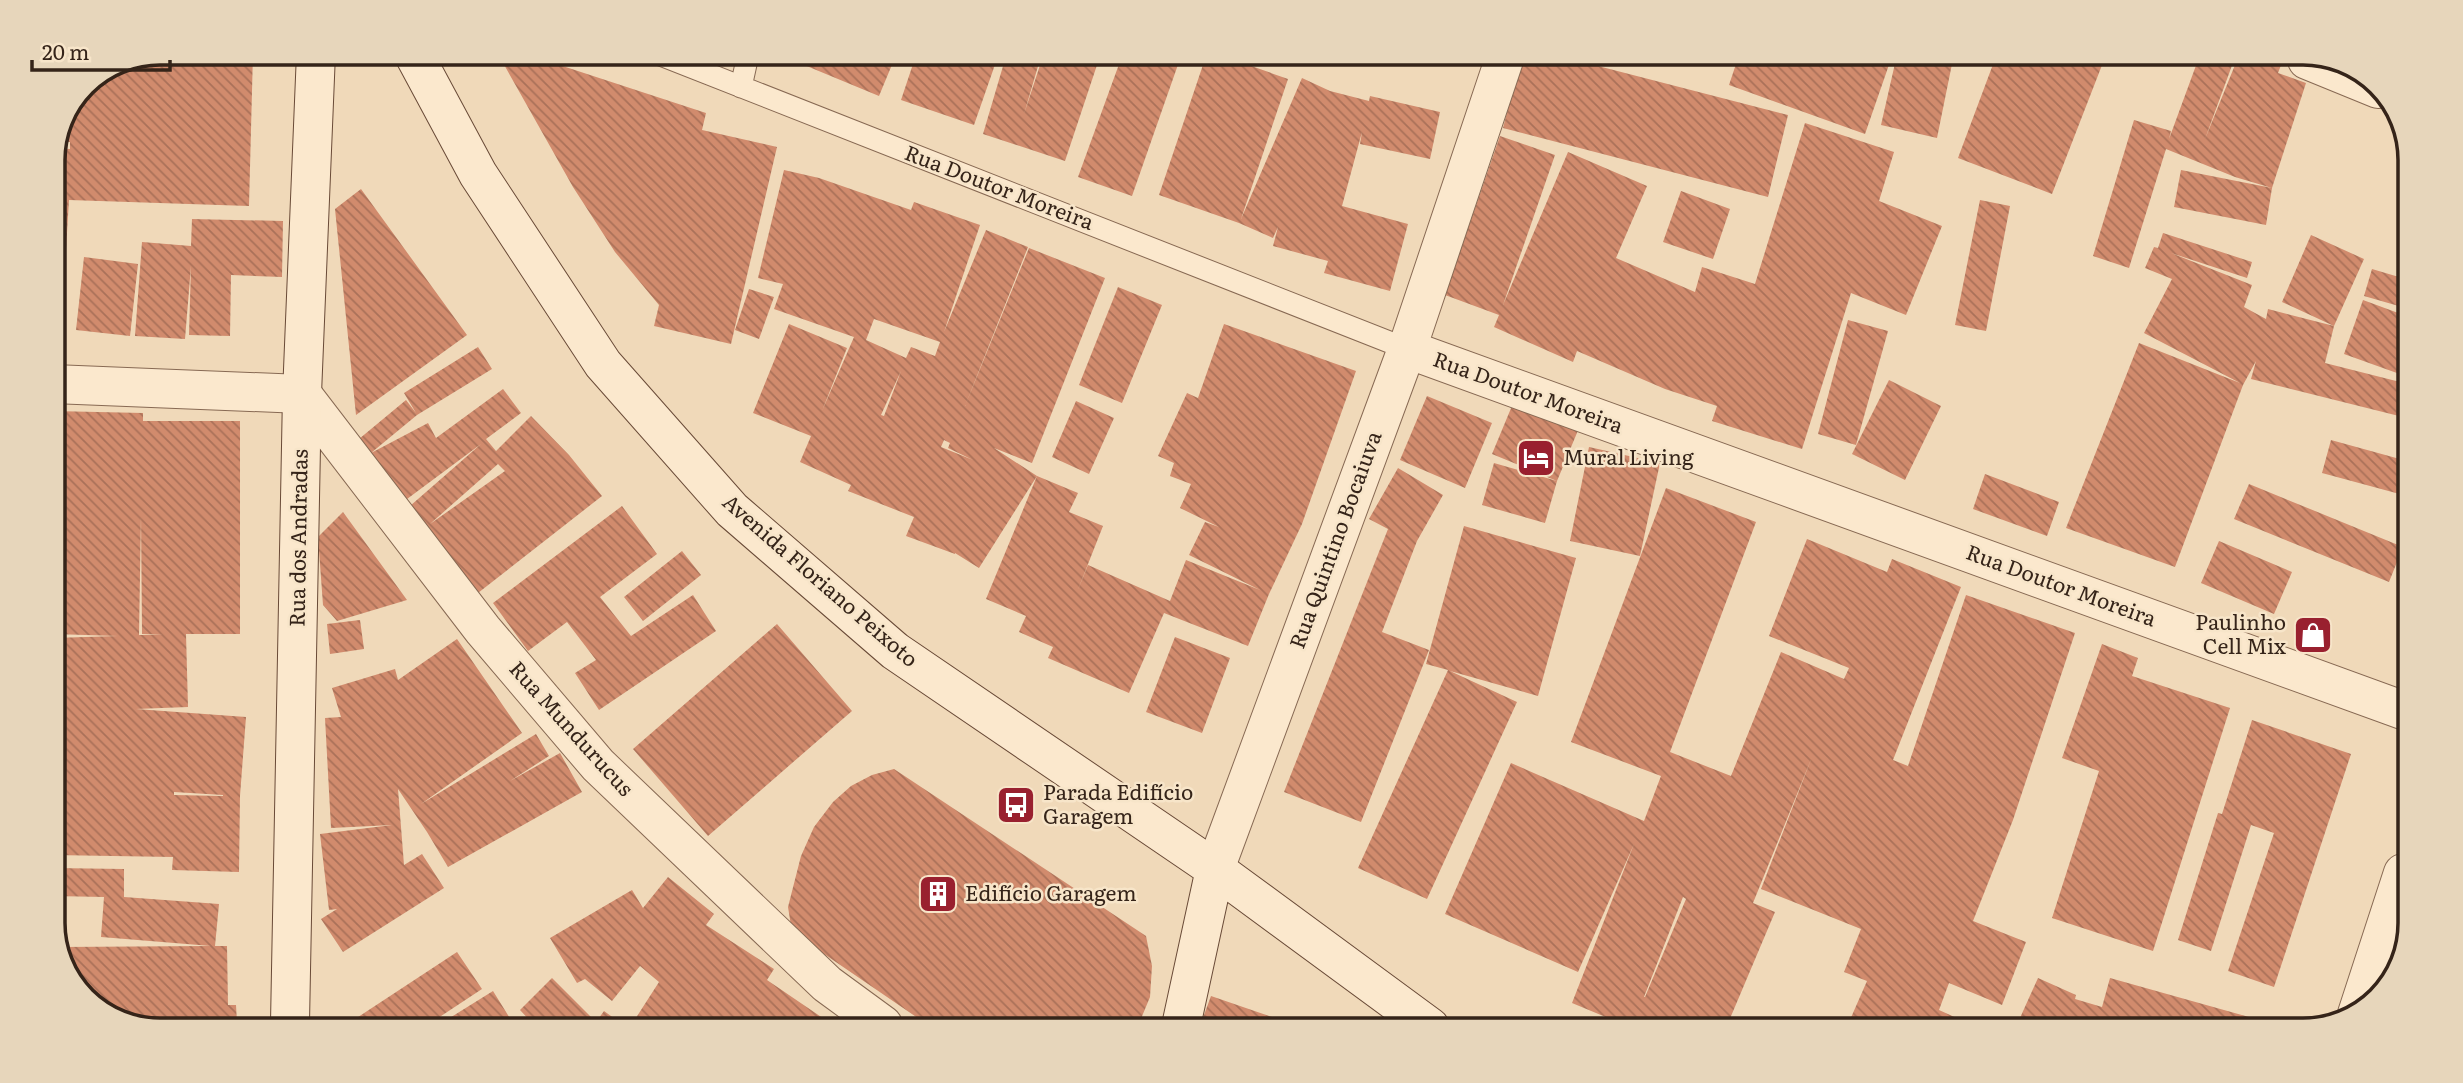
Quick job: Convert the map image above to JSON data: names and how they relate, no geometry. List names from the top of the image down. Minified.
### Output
{"streets":{"street":["Rua Doutor Moreira","Rua dos Andradas","Rua Quintino Bocaiuva","Avenida Floriano Peixoto","Rua Mundurucus"]},"crossings":[["Rua Doutor Moreira","Rua Quintino Bocaiuva"],["Rua dos Andradas","Rua Mundurucus"],["Rua Quintino Bocaiuva","Avenida Floriano Peixoto"]],"places":{"hotel":["Mural Living"],"shop":["Paulinho Cell Mix"],"bus stop":["Parada Edifício Garagem"],"building":["Edifício Garagem"]},"scale_bar":"20 m"}
